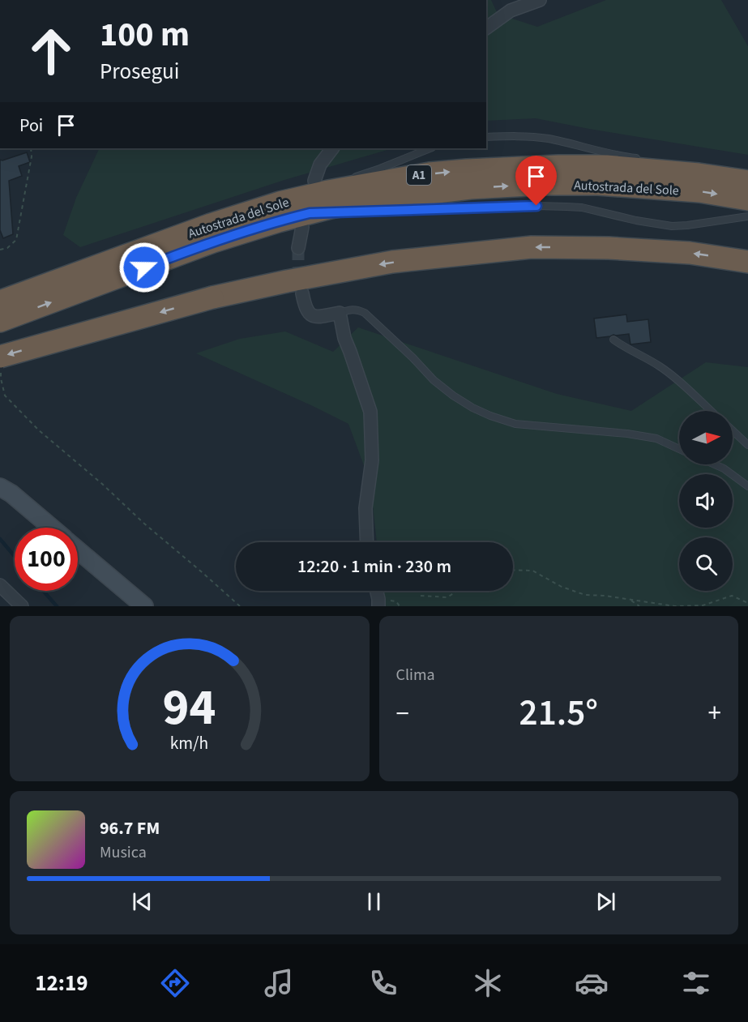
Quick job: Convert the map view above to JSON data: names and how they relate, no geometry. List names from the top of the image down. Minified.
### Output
{"streets":{"highway":["A1","Autostrada del Sole"]},"north":"right","page":{"turn":["100 m","Prosegui"],"then":"Poi","limit":"100","trip":"12:20 · 1 min · 230 m","tile":"Clima","heat":["−","21.5°","+"],"song":["96.7 FM","Musica"],"tabs":"12:19","gauge":["94","km/h"]}}
